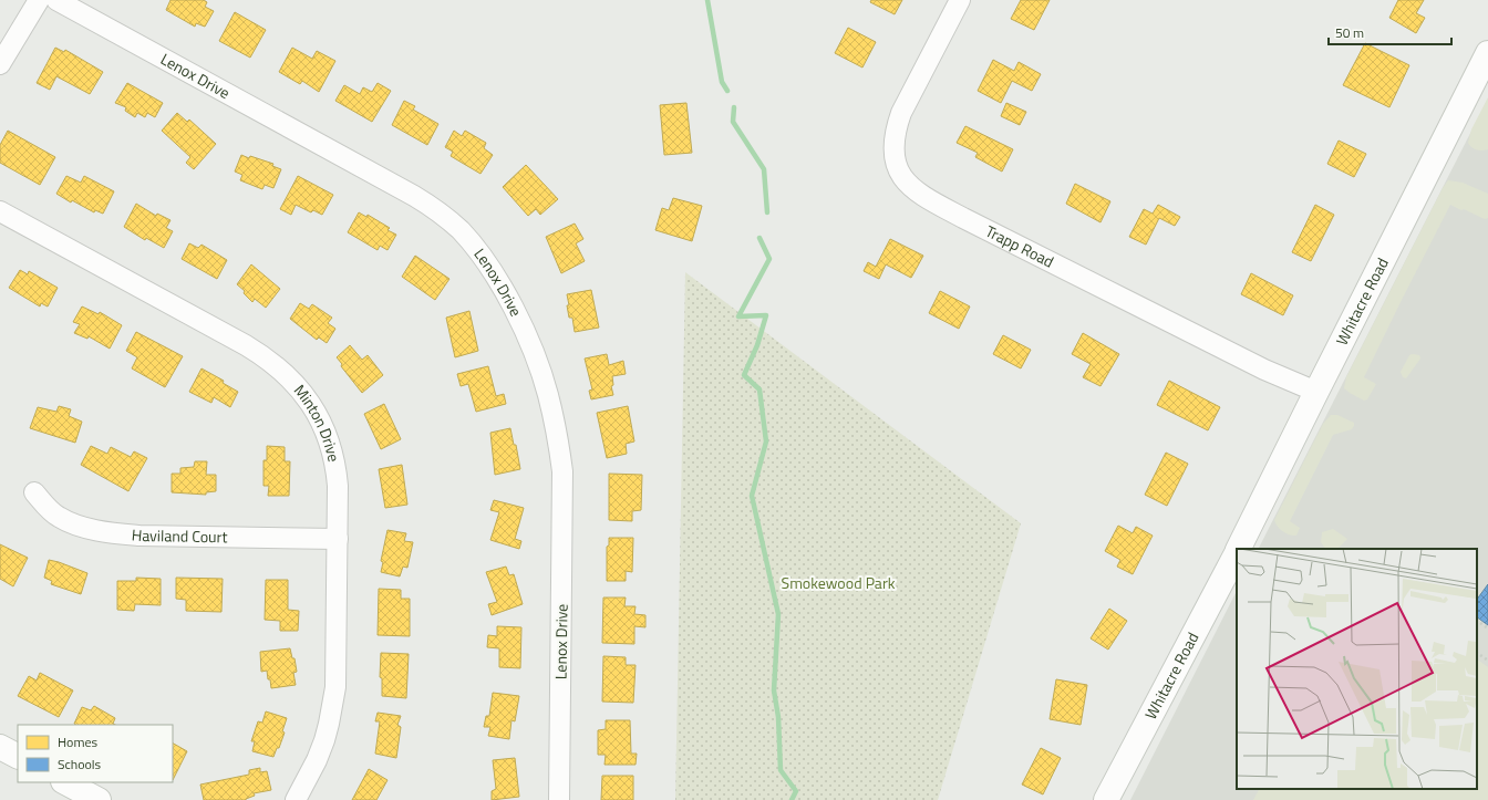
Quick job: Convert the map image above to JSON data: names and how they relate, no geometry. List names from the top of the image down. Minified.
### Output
{"streets":{"street":["Lenox Drive","Trapp Road","Whitacre Road","Minton Drive","Haviland Court"]},"crossings":[["Trapp Road","Whitacre Road"],["Minton Drive","Haviland Court"]],"parks":["Smokewood Park"],"legend":["Homes","Schools"],"scale_bar":"50 m"}
